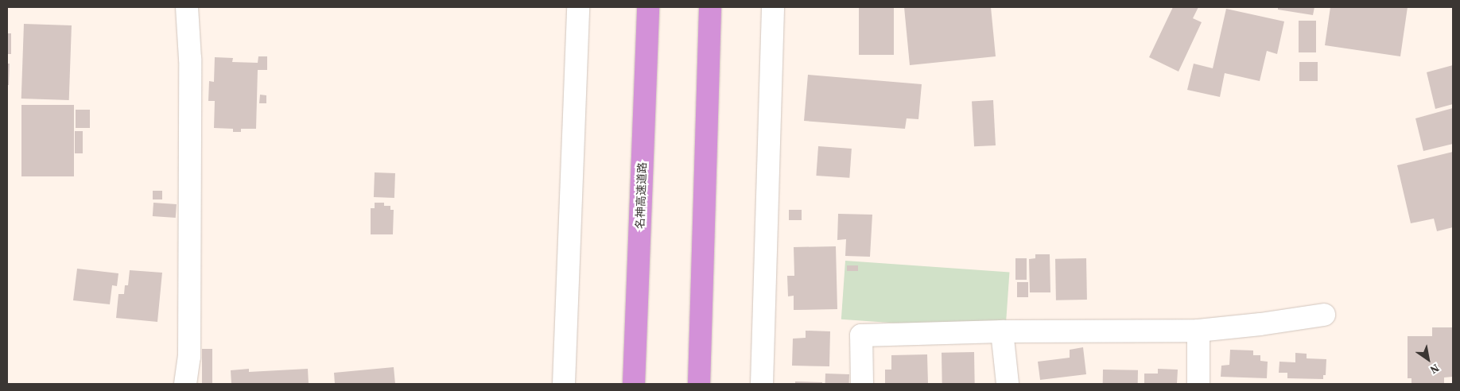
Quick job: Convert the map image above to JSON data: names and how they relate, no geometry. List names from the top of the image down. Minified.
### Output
{"streets":{"highway":["名神高速道路"]},"north":"bottom right"}
